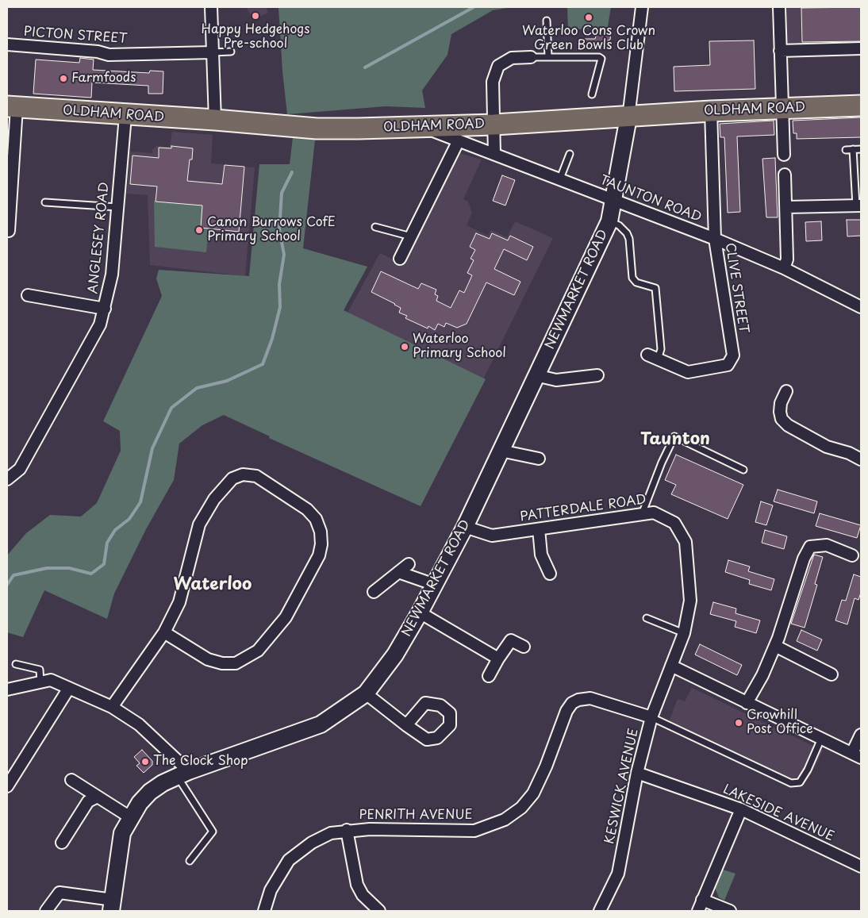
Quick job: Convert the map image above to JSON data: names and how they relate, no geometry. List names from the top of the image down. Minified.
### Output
{"streets":{"highway":["OLDHAM ROAD"],"street":["PICTON STREET","TAUNTON ROAD","ANGLESEY ROAD","CLIVE STREET","NEWMARKET ROAD","PATTERDALE ROAD","KESWICK AVENUE","LAKESIDE AVENUE","PENRITH AVENUE"]},"crossings":[["OLDHAM ROAD","TAUNTON ROAD"],["OLDHAM ROAD","ANGLESEY ROAD"],["OLDHAM ROAD","CLIVE STREET"],["OLDHAM ROAD","NEWMARKET ROAD"],["TAUNTON ROAD","CLIVE STREET"],["TAUNTON ROAD","NEWMARKET ROAD"],["NEWMARKET ROAD","PATTERDALE ROAD"],["PATTERDALE ROAD","KESWICK AVENUE"],["KESWICK AVENUE","LAKESIDE AVENUE"],["KESWICK AVENUE","PENRITH AVENUE"]],"districts":["Taunton","Waterloo"],"places":["Happy Hedgehogs Pre-school","Waterloo Cons Crown Green Bowls Club","Farmfoods","Canon Burrows CofE Primary School","Waterloo Primary School","Crowhill Post Office","The Clock Shop"]}
